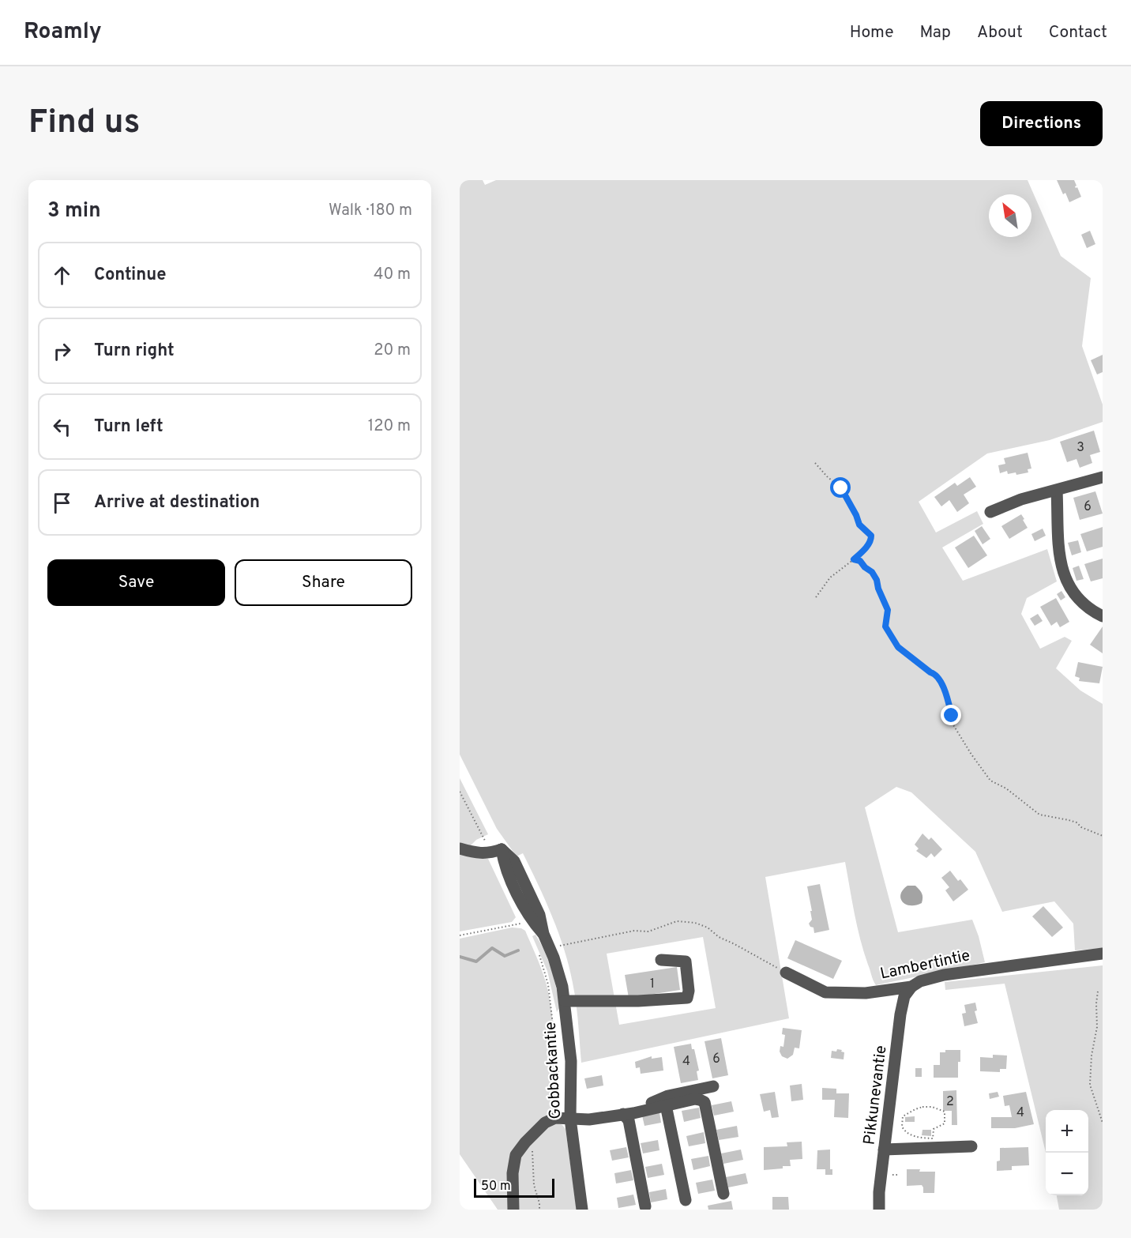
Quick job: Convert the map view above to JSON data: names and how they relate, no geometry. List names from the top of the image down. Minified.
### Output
{"streets":{"street":["Lambertintie","Gobbackantie","Pikkunevantie"]},"crossings":[["Lambertintie","Pikkunevantie"]],"house_numbers":["3","6","1","6","4","2","4"],"scale_bar":"50 m","north":"top left","page":{"header":"Roamly","nav":["Home","Map","About","Contact"],"buttons":["Directions",["Save","Share"]],"title":"Find us","heading":["3 min","Walk · 180 m"],"list":[["Continue","40 m"],["Turn right","20 m"],["Turn left","120 m"],"Arrive at destination"],"map_buttons":["+","−"],"scale":"50 m"}}
